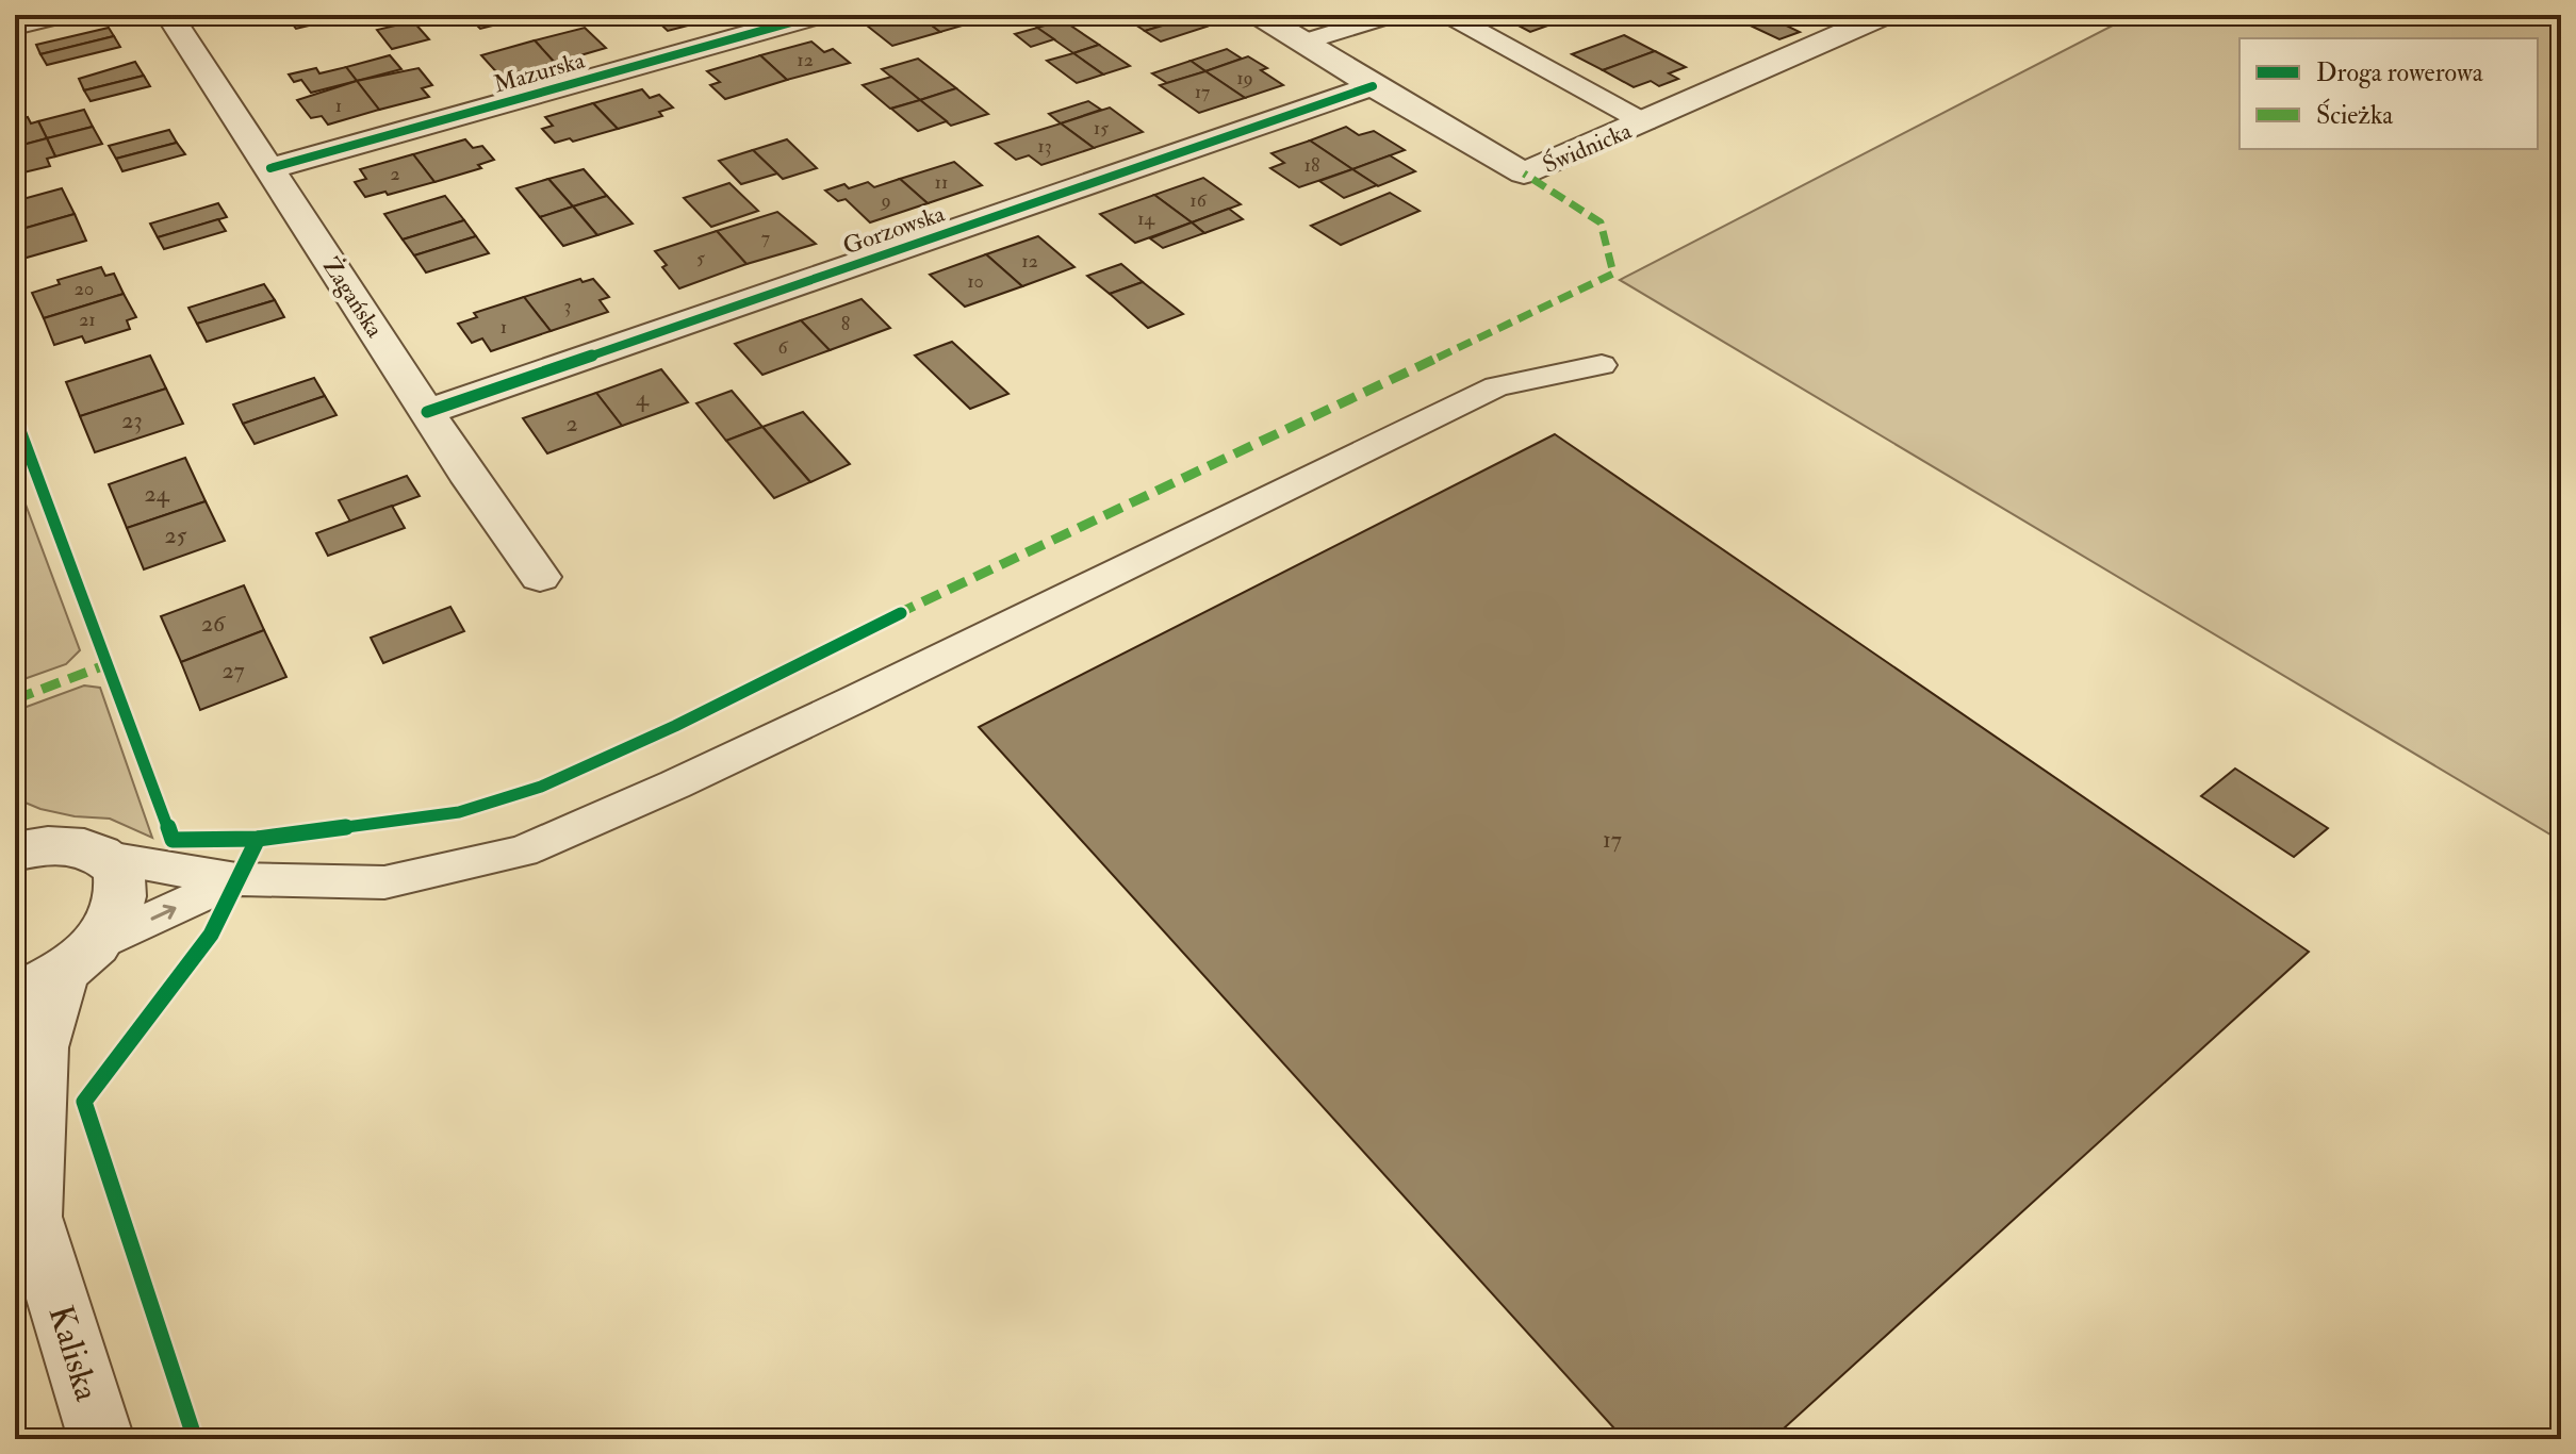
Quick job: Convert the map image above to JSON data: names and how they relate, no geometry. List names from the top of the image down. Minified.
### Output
{"streets":{"street":["Mazurska","Świdnicka","Gorzowska","Żagańska","Kaliska"]},"crossings":[["Mazurska","Żagańska"],["Świdnicka","Gorzowska"],["Gorzowska","Żagańska"]],"house_numbers":["12","19","17","1","15","13","18","2","11","9","16","14","7","5","12","10","20","3","21","8","1","6","4","23","2","24","25","26","27","17"],"legend":["Droga rowerowa","Ścieżka"]}
